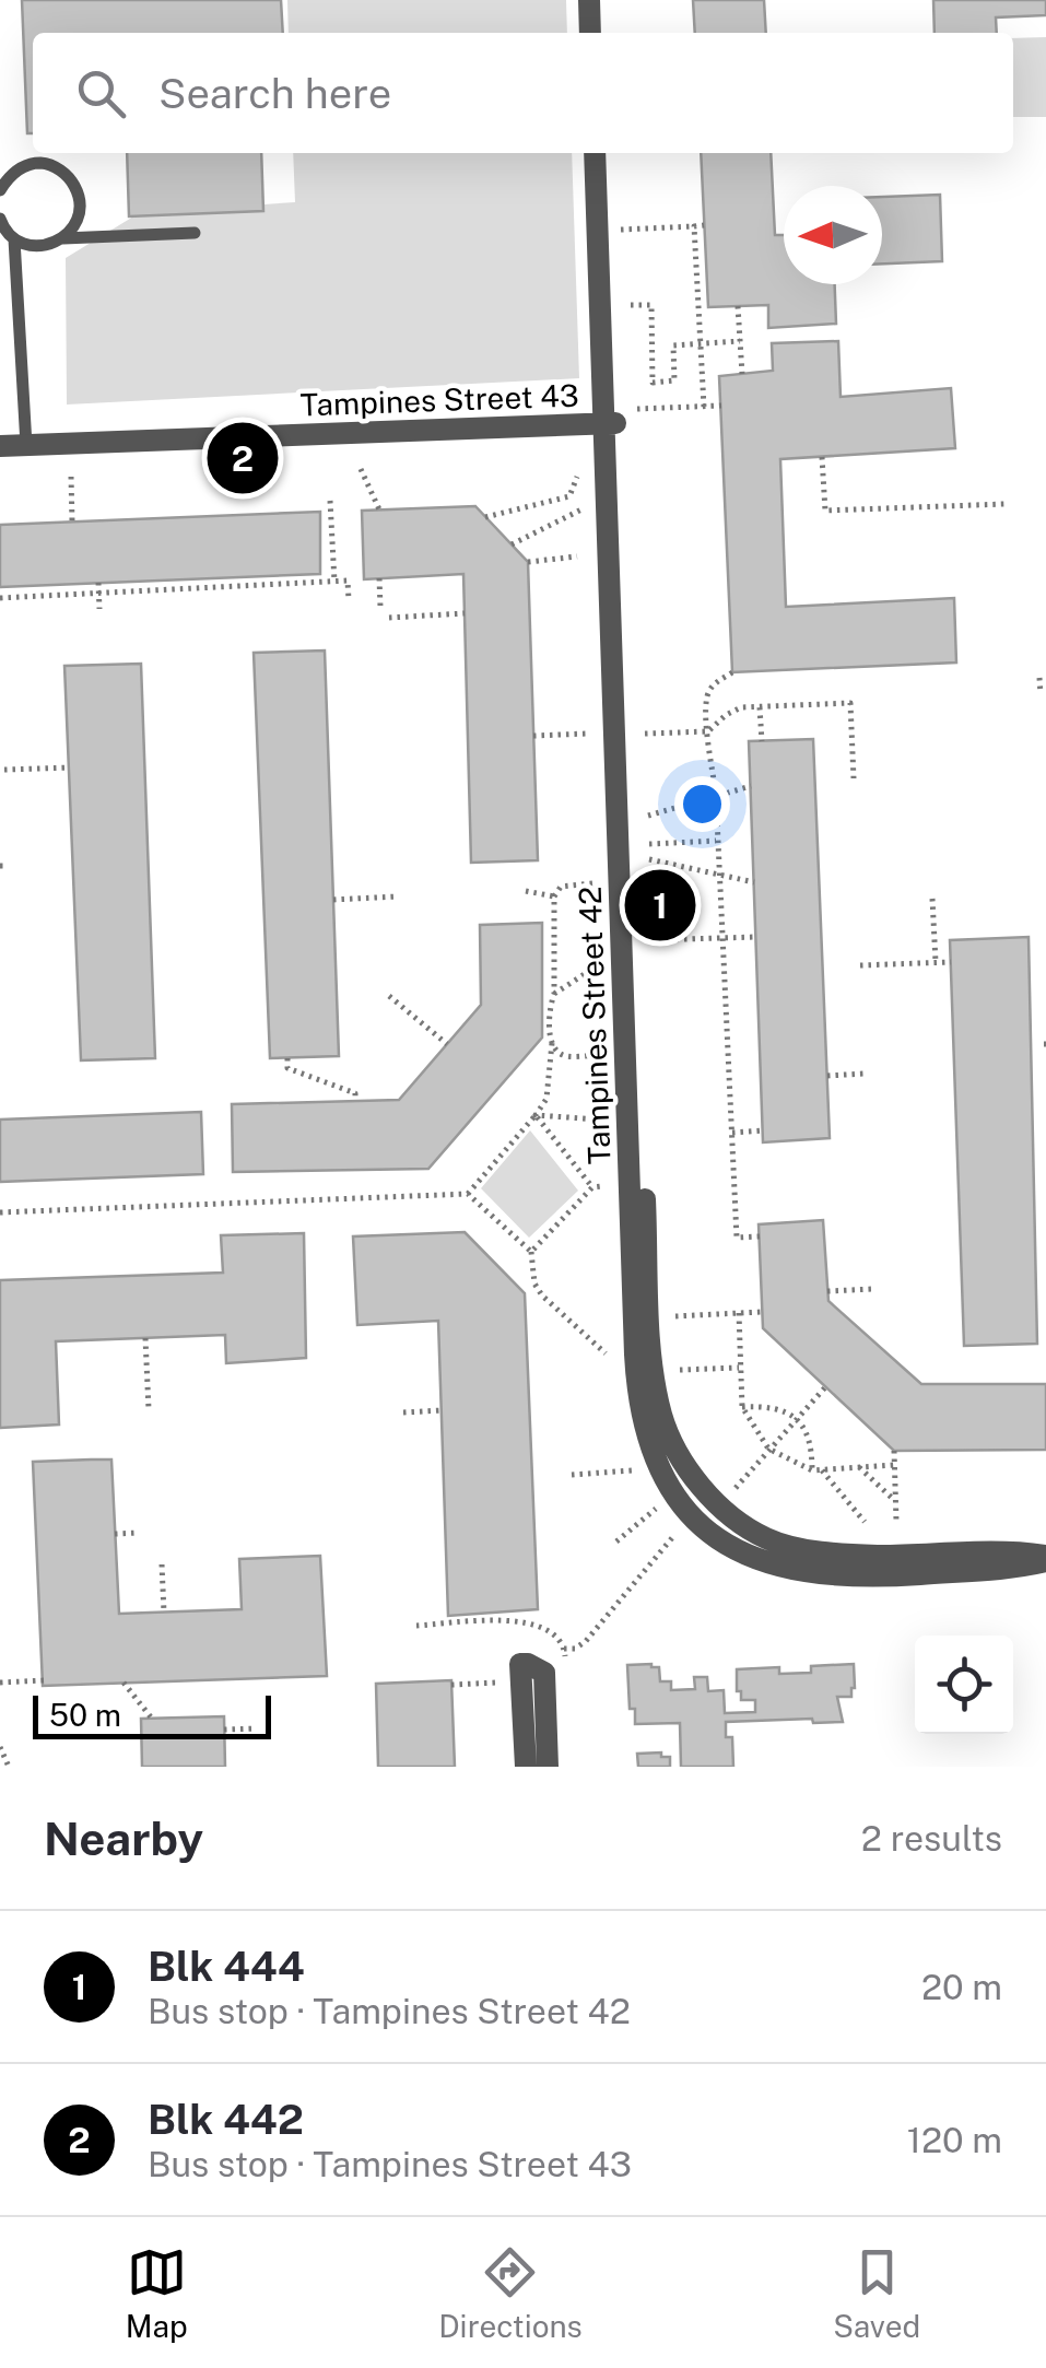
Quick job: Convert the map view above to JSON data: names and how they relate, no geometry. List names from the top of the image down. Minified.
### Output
{"streets":{"street":["Tampines Street 43","Tampines Street 42"]},"crossings":[["Tampines Street 43","Tampines Street 42"]],"scale_bar":"50 m","north":"left","page":{"search":"Search here","pins":["2","1"],"scale":"50 m","heading":["Nearby","2 results"],"list":[{"mark":"1","name":"Blk 444","note":"Bus stop · Tampines Street 42","value":"20 m"},{"mark":"2","name":"Blk 442","note":"Bus stop · Tampines Street 43","value":"120 m"}],"nav":["Map","Directions","Saved"]}}
